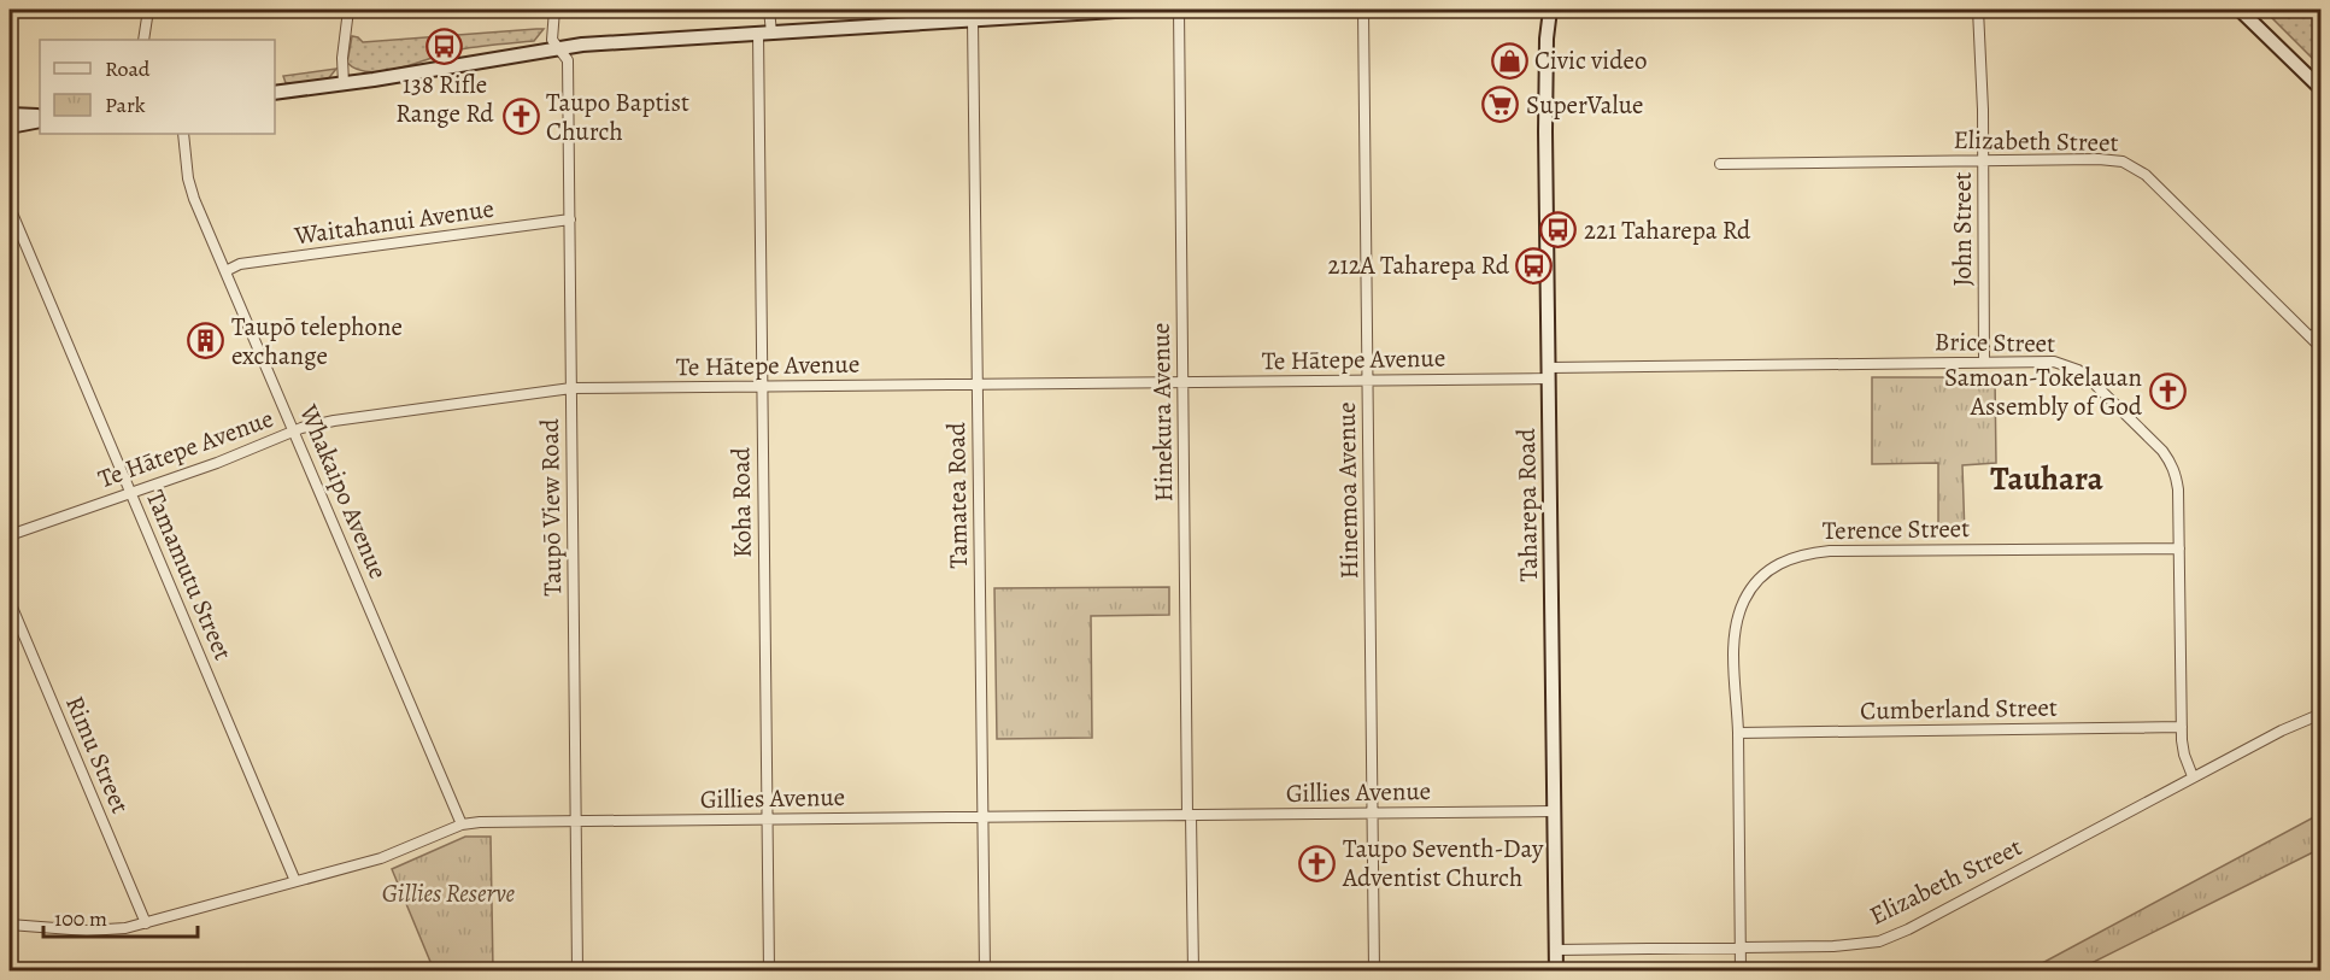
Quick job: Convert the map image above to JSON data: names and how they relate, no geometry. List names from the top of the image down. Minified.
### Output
{"streets":{"street":["Elizabeth Street","Waitahanui Avenue","John Street","Brice Street","Te Hātepe Avenue","Hinekura Avenue","Hinemoa Avenue","Whakaipo Avenue","Tamatea Road","Koha Road","Taharepa Road","Taupō View Road","Terence Street","Tamamutu Street","Cumberland Street","Rimu Street","Gillies Avenue"]},"crossings":[["Elizabeth Street","John Street"],["Elizabeth Street","Brice Street"],["Elizabeth Street","Taharepa Road"],["Elizabeth Street","Terence Street"],["Waitahanui Avenue","Whakaipo Avenue"],["Waitahanui Avenue","Taupō View Road"],["John Street","Brice Street"],["Brice Street","Te Hātepe Avenue"],["Brice Street","Taharepa Road"],["Brice Street","Terence Street"],["Brice Street","Cumberland Street"],["Te Hātepe Avenue","Hinekura Avenue"],["Te Hātepe Avenue","Hinemoa Avenue"],["Te Hātepe Avenue","Whakaipo Avenue"],["Te Hātepe Avenue","Tamatea Road"],["Te Hātepe Avenue","Koha Road"],["Te Hātepe Avenue","Taharepa Road"],["Te Hātepe Avenue","Taupō View Road"],["Te Hātepe Avenue","Tamamutu Street"],["Hinekura Avenue","Gillies Avenue"],["Hinemoa Avenue","Gillies Avenue"],["Whakaipo Avenue","Gillies Avenue"],["Tamatea Road","Gillies Avenue"],["Koha Road","Gillies Avenue"],["Taharepa Road","Gillies Avenue"],["Taupō View Road","Gillies Avenue"],["Terence Street","Cumberland Street"],["Tamamutu Street","Gillies Avenue"],["Rimu Street","Gillies Avenue"]],"districts":["Tauhara"],"parks":["Gillies Reserve"],"places":{"bus stop":["138 Rifle Range Rd","221 Taharepa Rd","212A Taharepa Rd"],"shop":["Civic video"],"supermarket":["SuperValue"],"church":["Taupo Baptist Church","Samoan-Tokelauan Assembly of God","Taupo Seventh-Day Adventist Church"],"building":["Taupō telephone exchange"]},"legend":["Road","Park"],"scale_bar":"100 m"}
